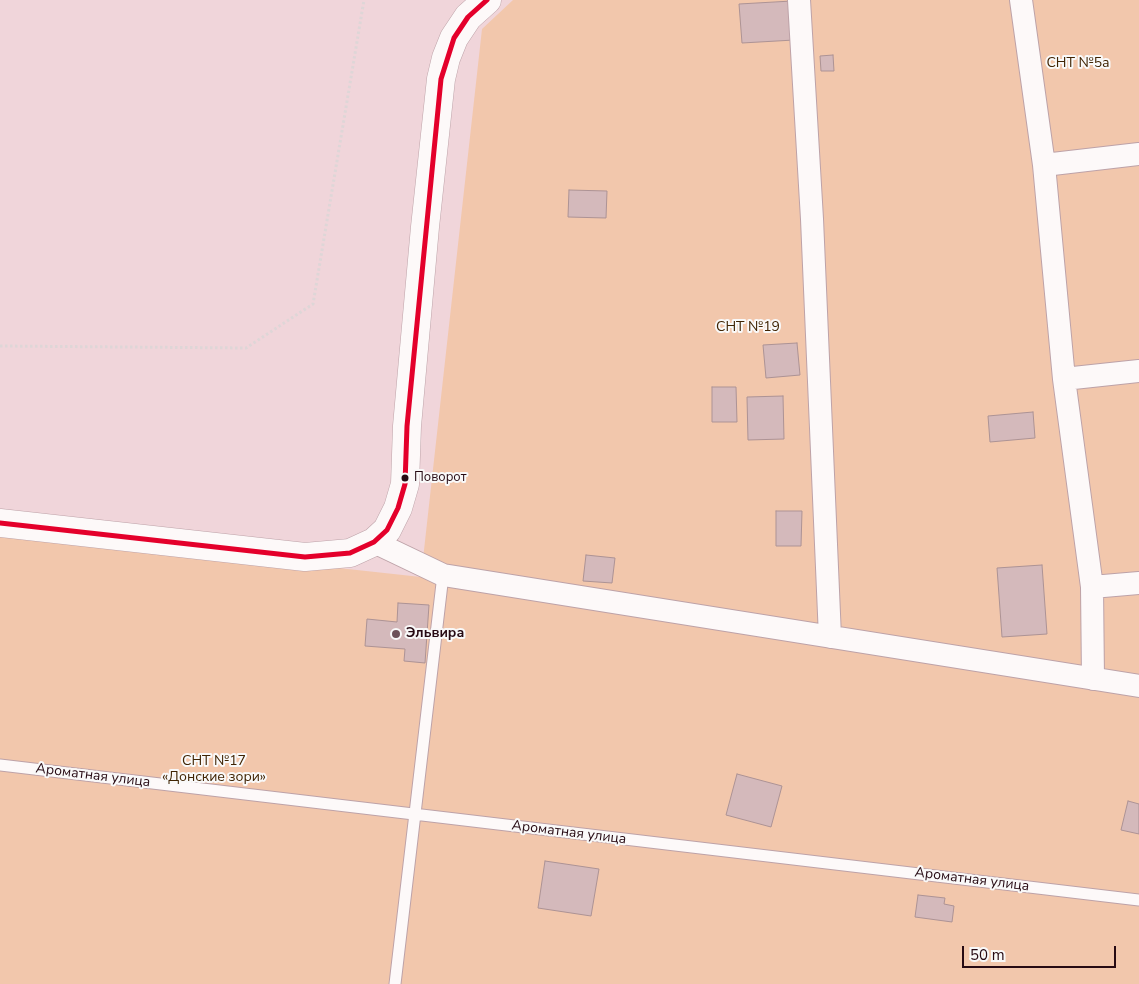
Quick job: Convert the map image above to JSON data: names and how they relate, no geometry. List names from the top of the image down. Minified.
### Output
{"streets":{"lane":["Ароматная улица"]},"parks":["СНТ №5а","СНТ №19","СНТ №17 «Донские зори»"],"places":["Поворот","Эльвира"],"scale_bar":"50 m"}
